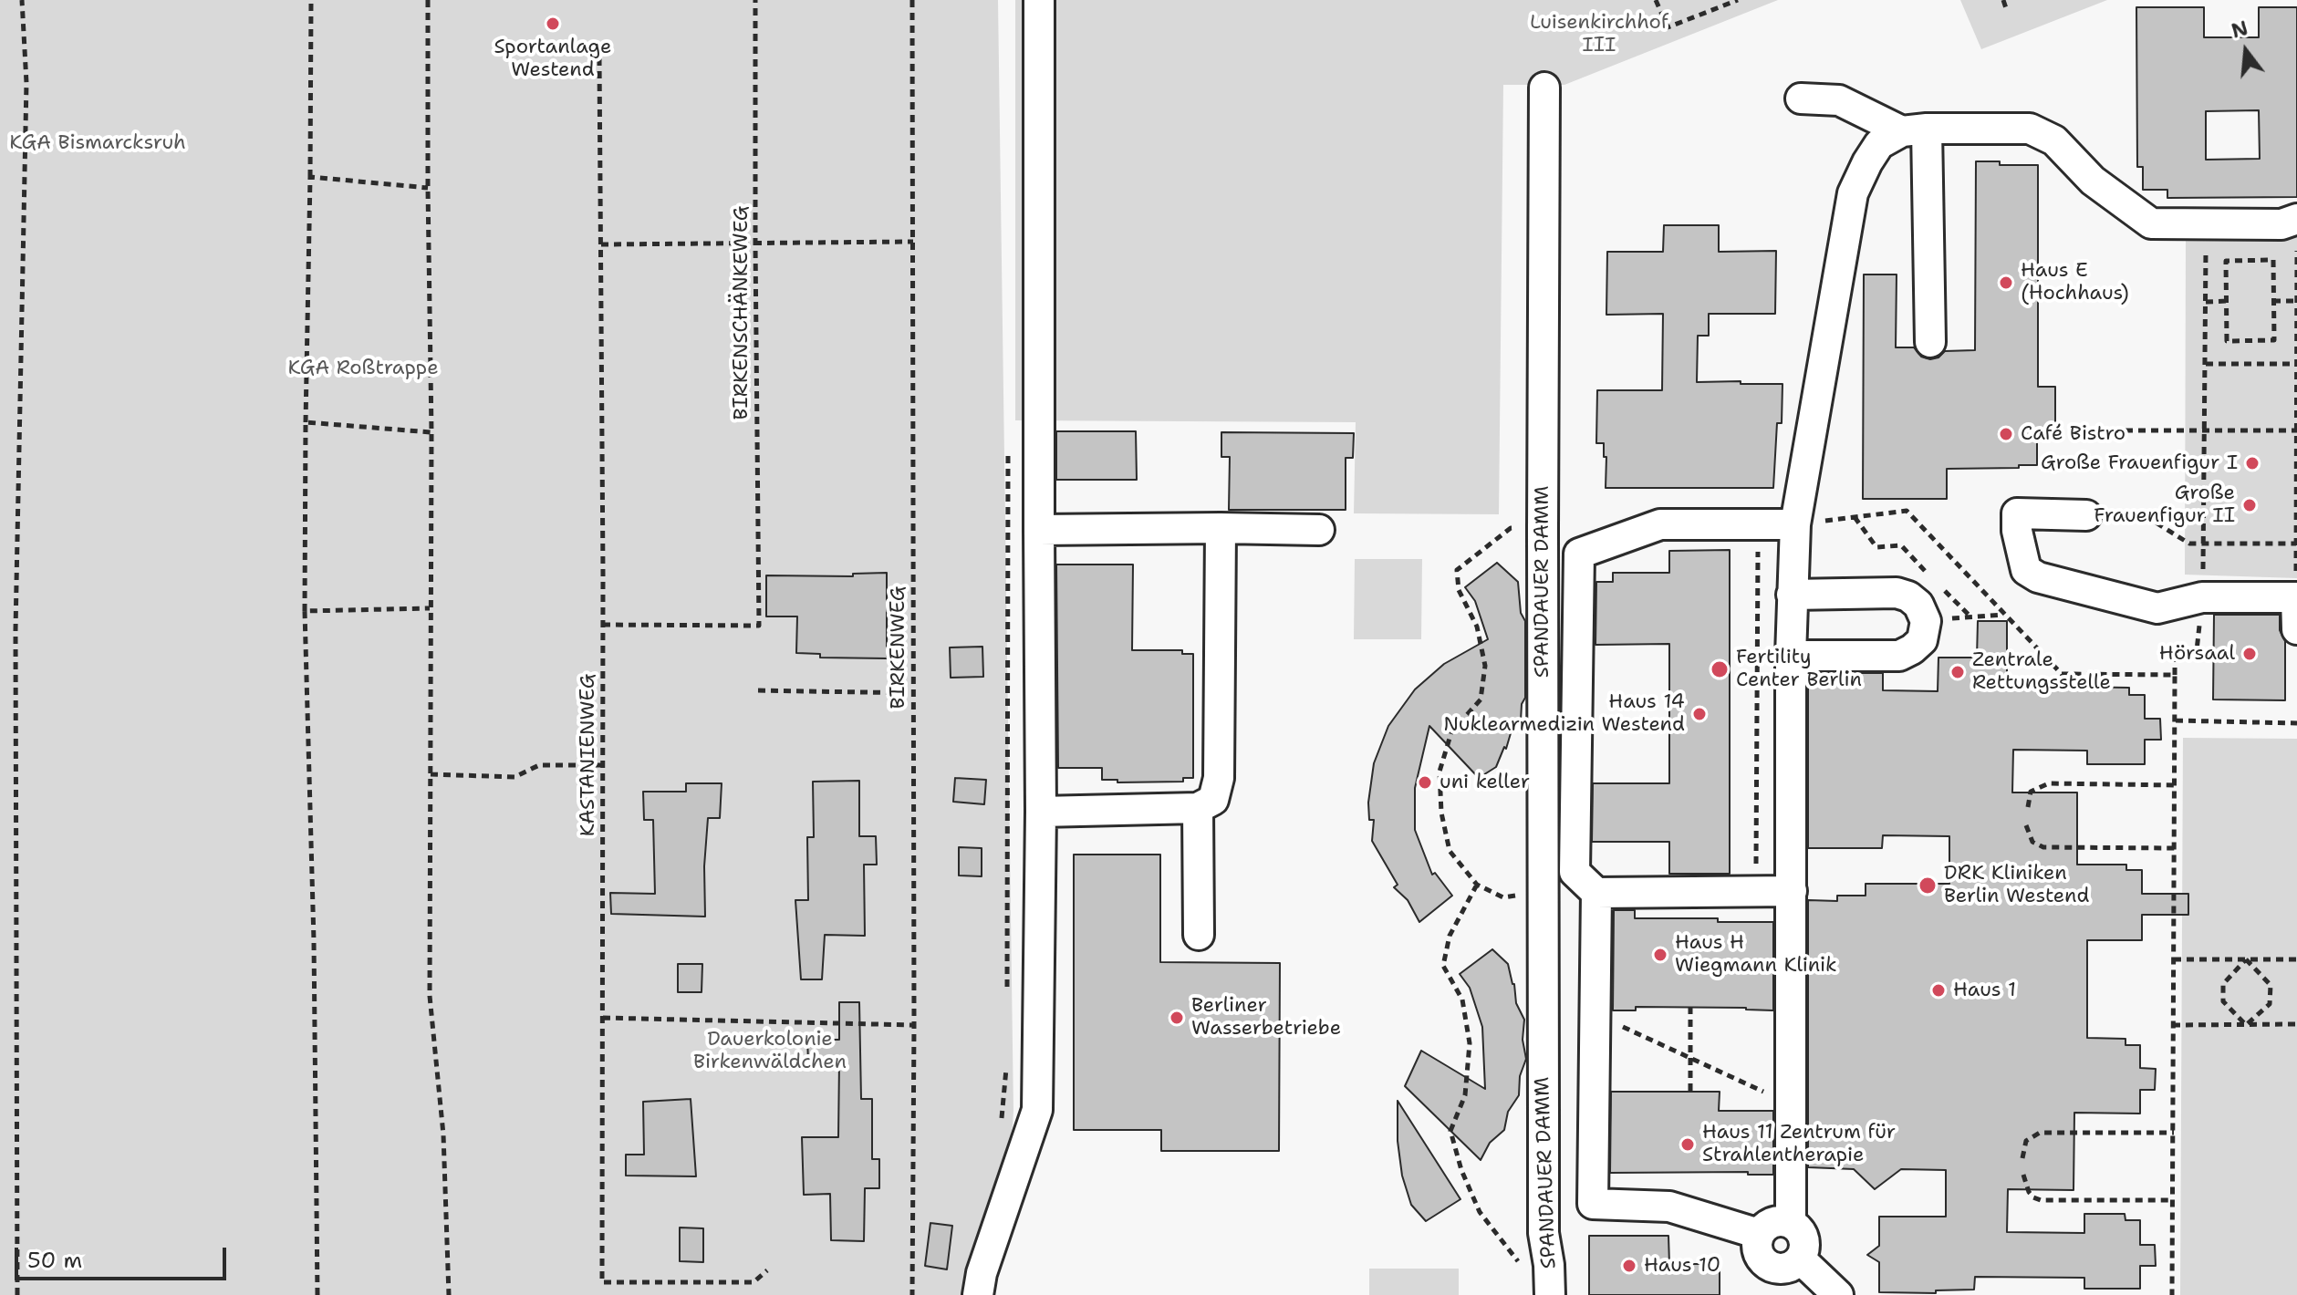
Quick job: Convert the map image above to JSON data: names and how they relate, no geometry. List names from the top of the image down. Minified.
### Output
{"streets":{"street":["SPANDAUER DAMM"],"path":["BIRKENSCHÄNKEWEG","BIRKENWEG","KASTANIENWEG"]},"crossings":[["BIRKENSCHÄNKEWEG","KASTANIENWEG"]],"parks":["Luisenkirchhof III","KGA Bismarcksruh","KGA Roßtrappe","Dauerkolonie Birkenwäldchen"],"places":["Sportanlage Westend","Haus E (Hochhaus)","Café Bistro","Große Frauenfigur I","Große Frauenfigur II","Hörsaal","Fertility Center Berlin","Zentrale Rettungsstelle","Haus 14 Nuklearmedizin Westend","uni keller","DRK Kliniken Berlin Westend","Haus H Wiegmann Klinik","Haus 1","Berliner Wasserbetriebe","Haus 11 Zentrum für Strahlentherapie","Haus 10"],"scale_bar":"50 m","north":"top"}
